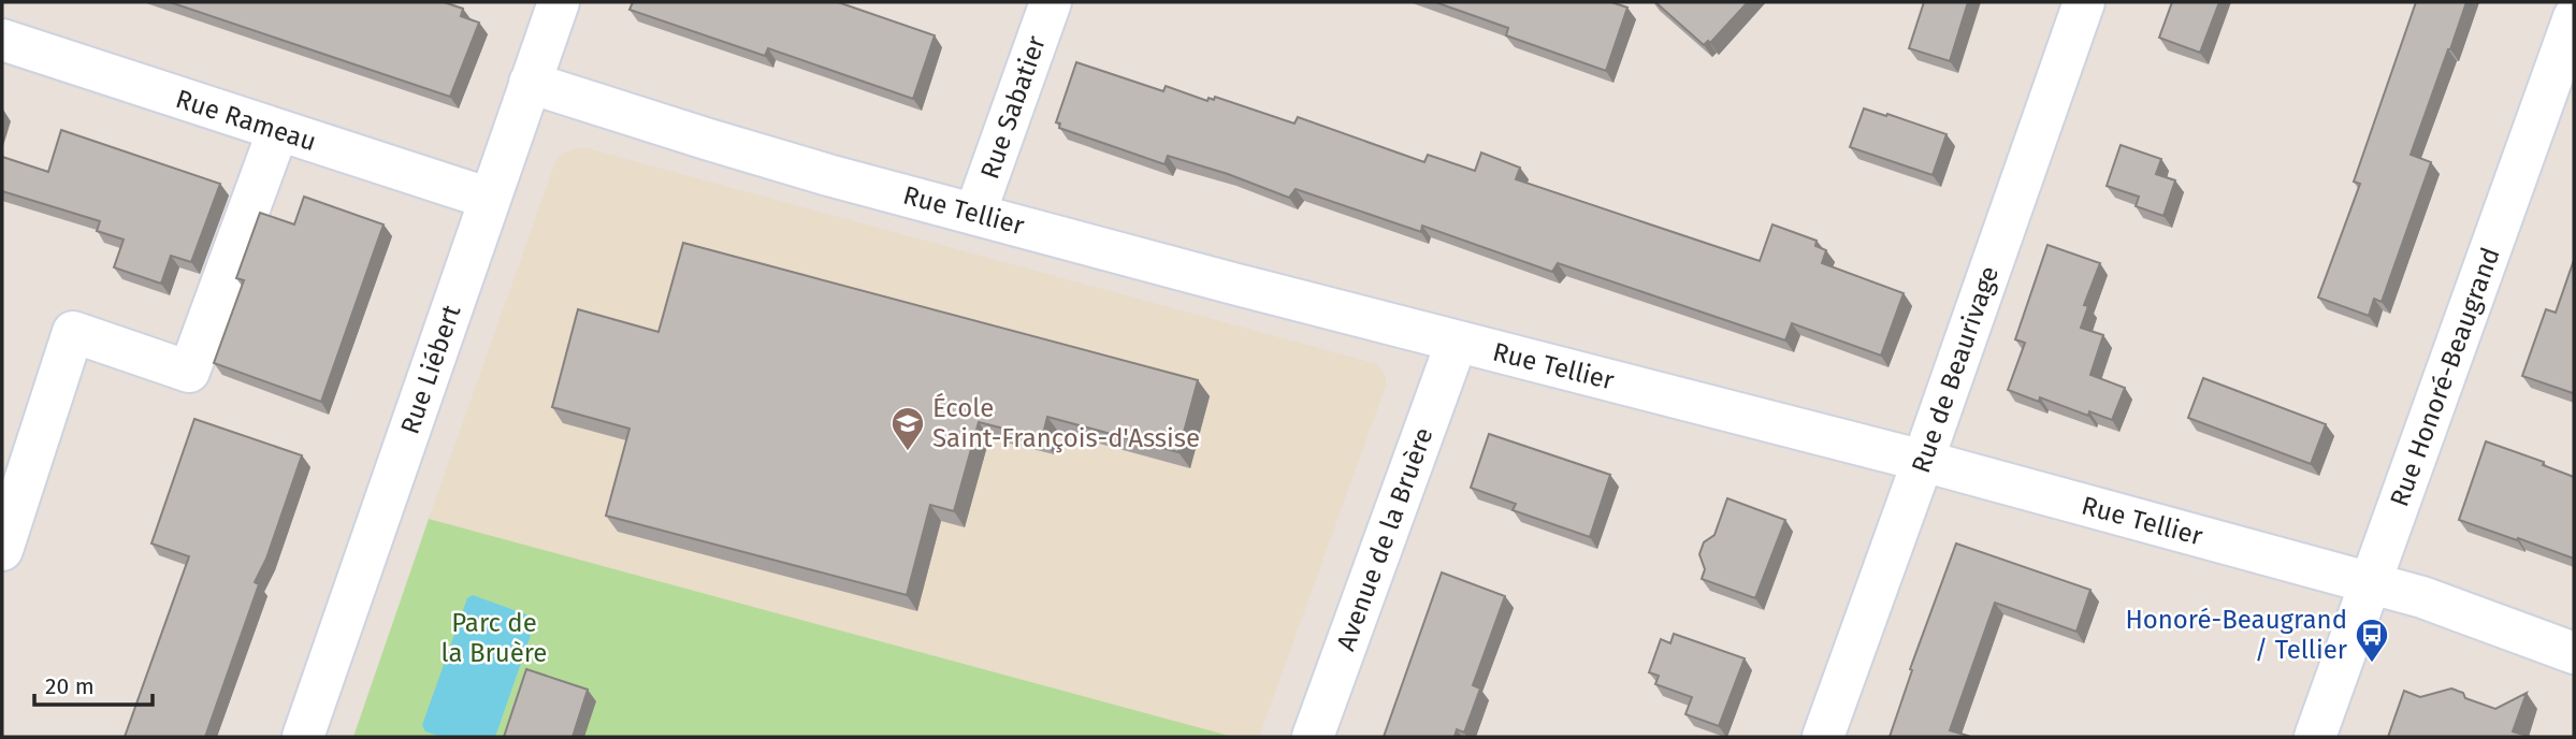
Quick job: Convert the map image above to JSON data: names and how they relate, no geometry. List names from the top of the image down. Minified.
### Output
{"streets":{"street":["Rue Sabatier","Rue Rameau","Rue Tellier","Rue Liébert","Rue de Beaurivage","Rue Honoré-Beaugrand","Avenue de la Bruère"]},"crossings":[["Rue Sabatier","Rue Tellier"],["Rue Rameau","Rue Liébert"],["Rue Tellier","Rue Liébert"],["Rue Tellier","Rue de Beaurivage"],["Rue Tellier","Rue Honoré-Beaugrand"],["Rue Tellier","Avenue de la Bruère"]],"parks":["Parc de la Bruère"],"places":{"school or university":["École Saint-François-d'Assise"],"bus stop":["Honoré-Beaugrand / Tellier"]},"scale_bar":"20 m"}
